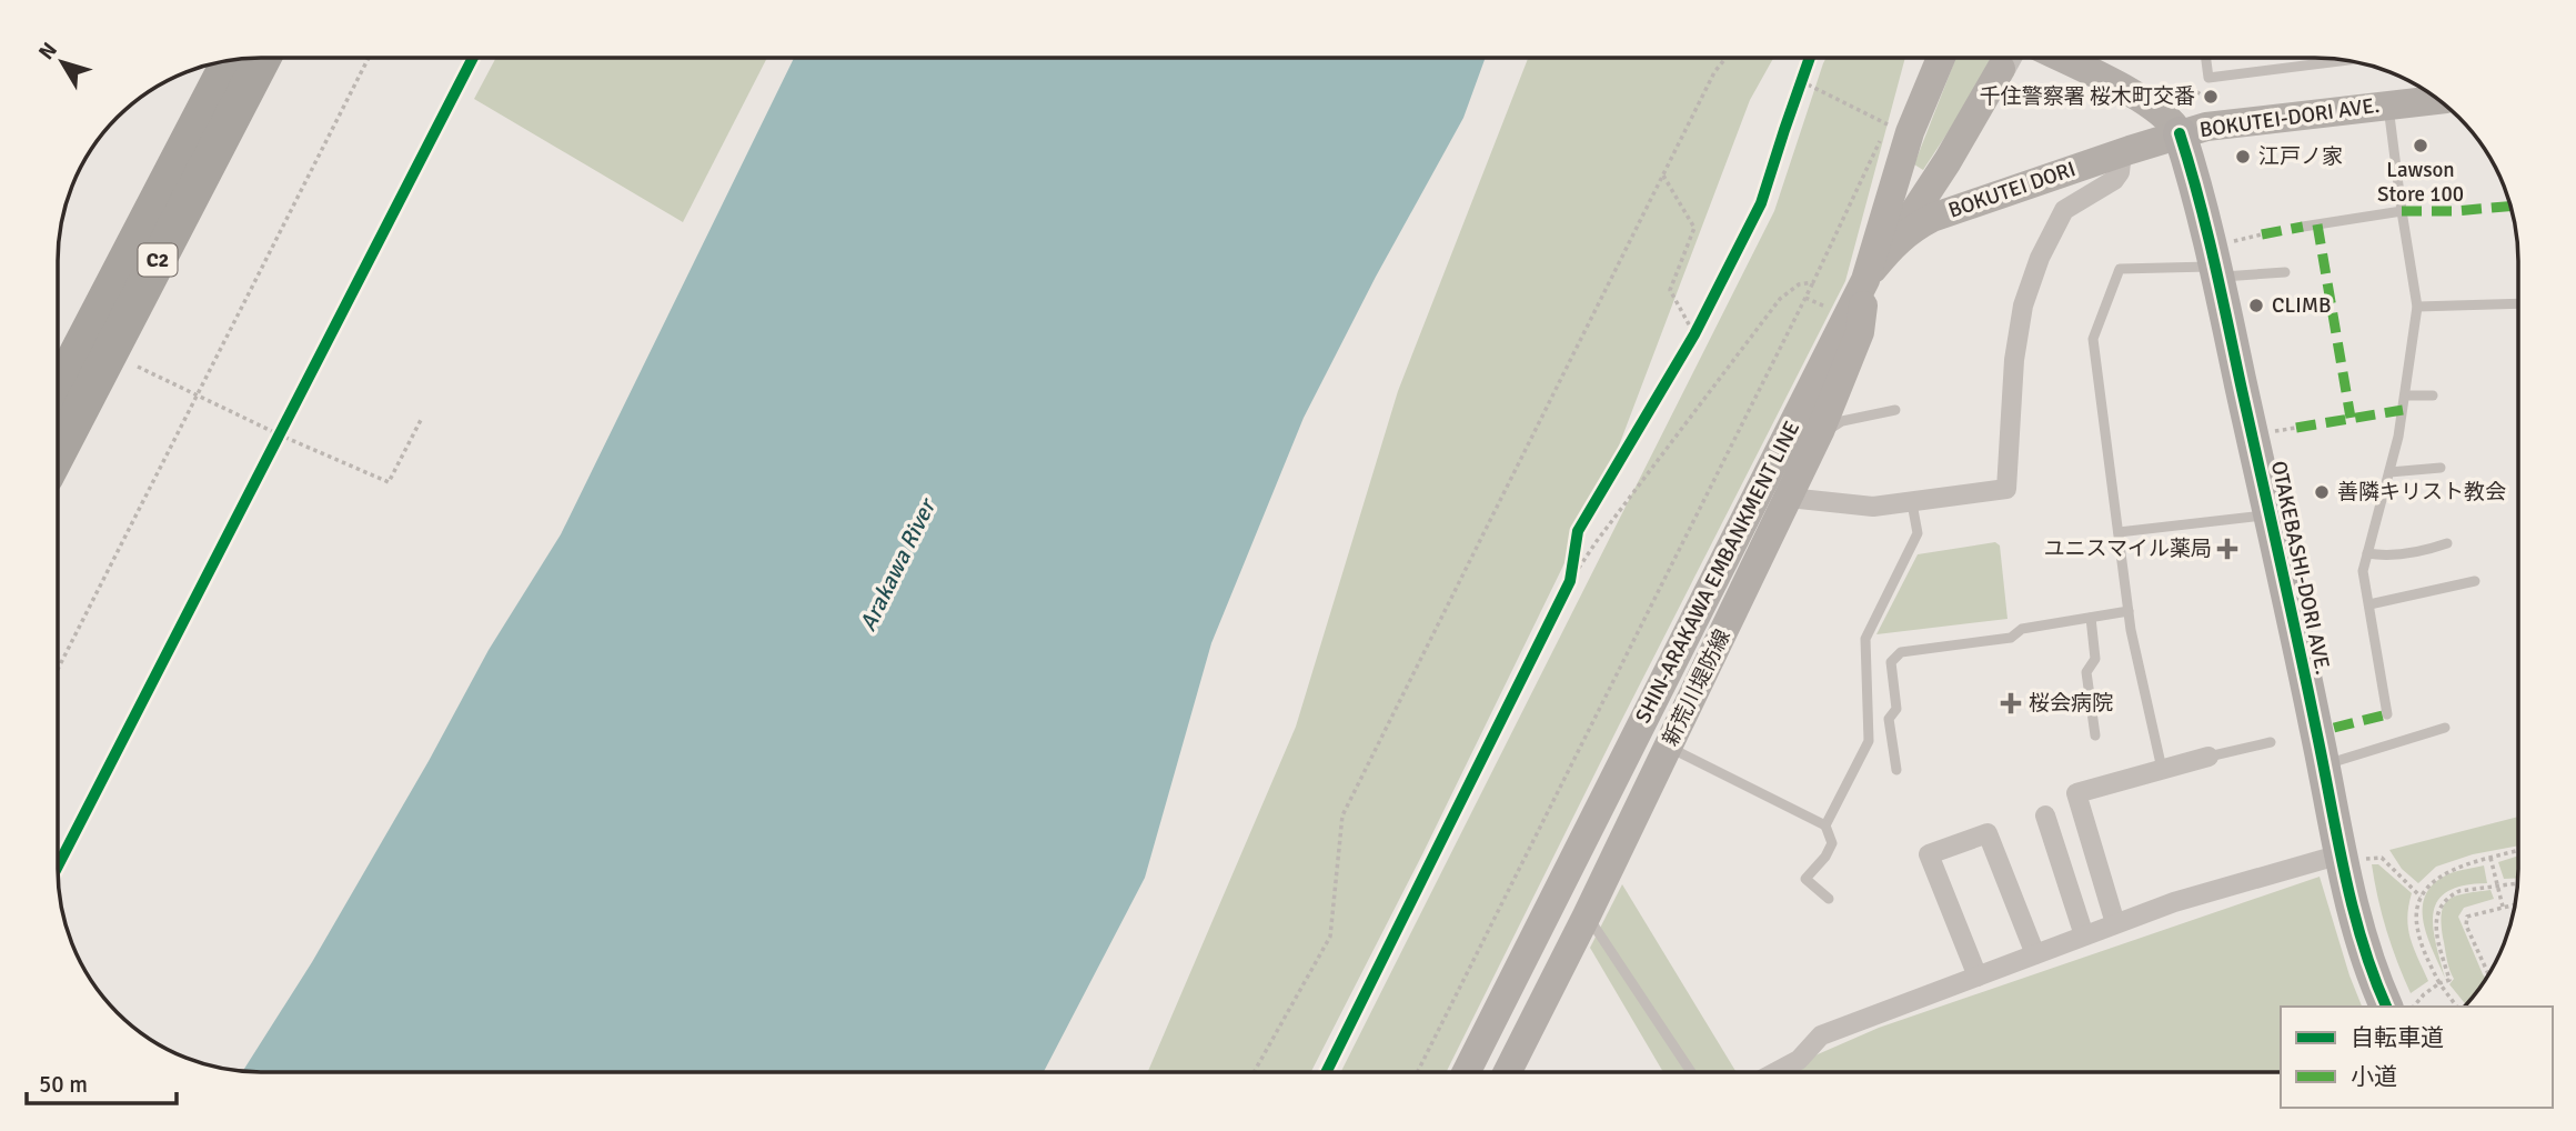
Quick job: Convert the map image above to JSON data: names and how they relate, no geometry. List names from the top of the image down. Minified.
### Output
{"streets":{"highway":["C2"],"main road":["BOKUTEI-DORI AVE.","BOKUTEI DORI","OTAKEBASHI-DORI AVE.","SHIN-ARAKAWA EMBANKMENT LINE","新荒川堤防線"]},"crossings":[["BOKUTEI-DORI AVE.","BOKUTEI DORI"],["BOKUTEI-DORI AVE.","OTAKEBASHI-DORI AVE."],["BOKUTEI DORI","OTAKEBASHI-DORI AVE."],["BOKUTEI DORI","SHIN-ARAKAWA EMBANKMENT LINE"],["BOKUTEI DORI","新荒川堤防線"],["SHIN-ARAKAWA EMBANKMENT LINE","新荒川堤防線"]],"water":["Arakawa River"],"places":{"other":["千住警察署 桜木町交番","Lawson Store 100","江戸ノ家","CLIMB","善隣キリスト教会"],"health":["ユニスマイル薬局","桜会病院"]},"legend":["自転車道","小道"],"scale_bar":"50 m","north":"top left"}
